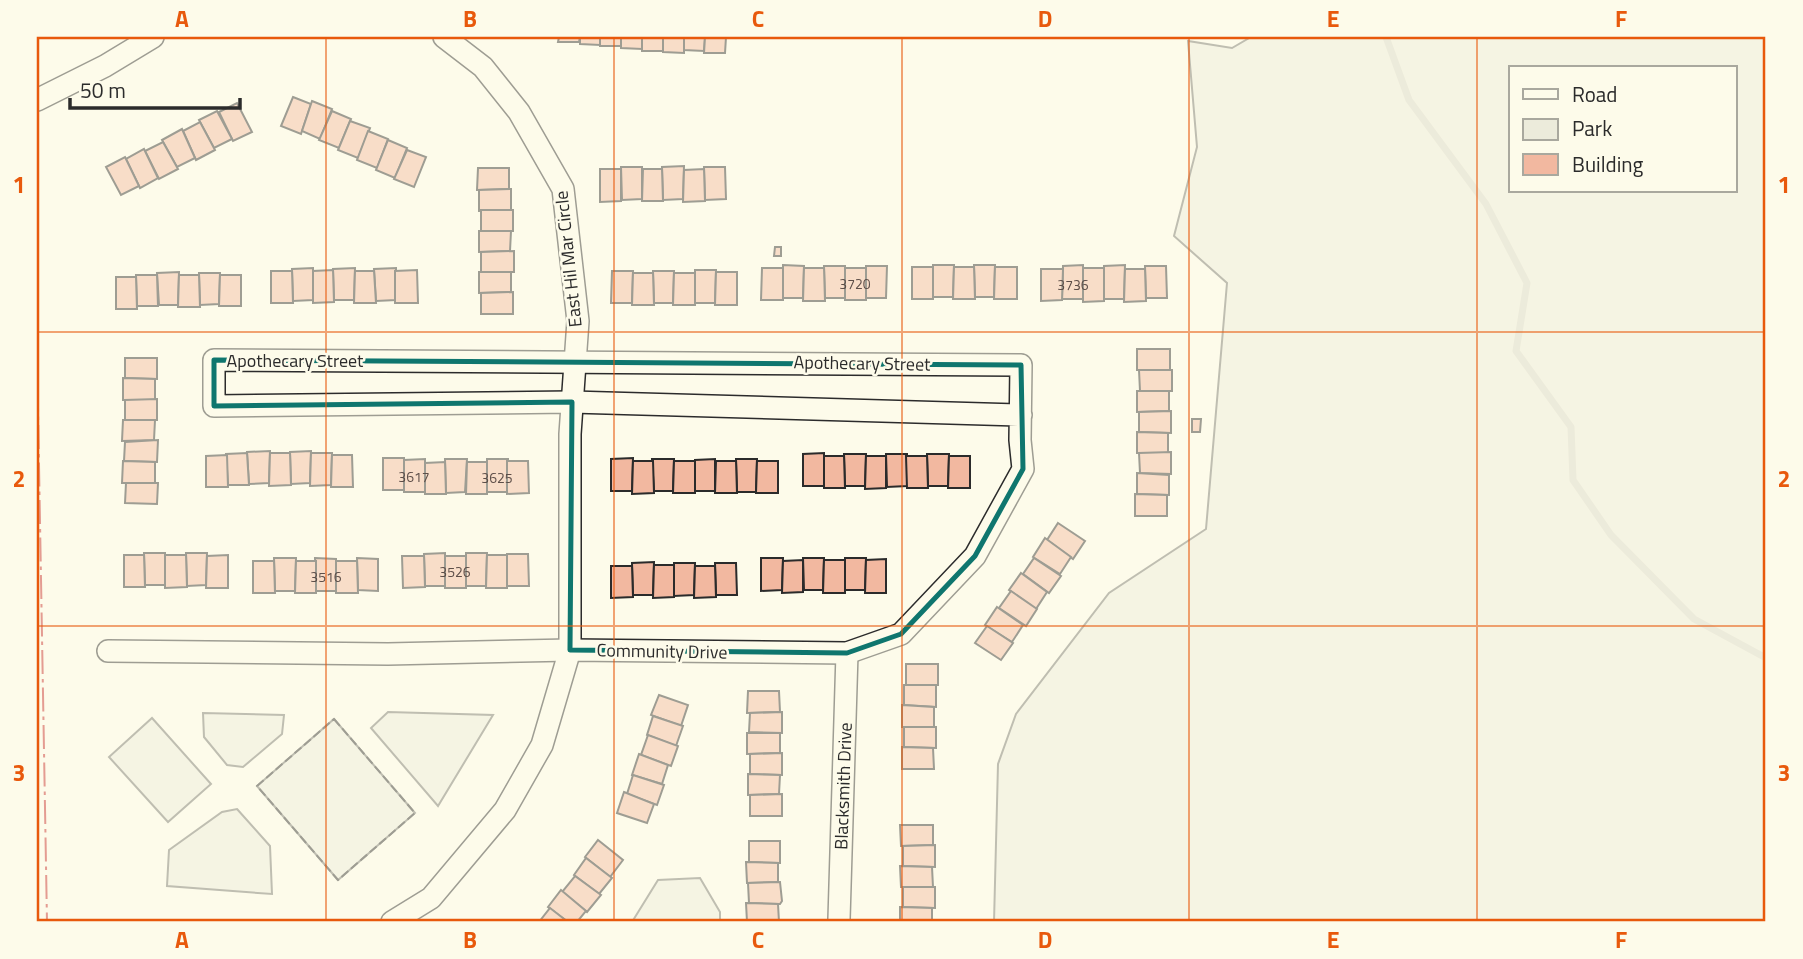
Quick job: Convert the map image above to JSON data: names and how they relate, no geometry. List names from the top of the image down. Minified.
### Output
{"streets":{"street":["East Hil Mar Circle","Apothecary Street","Community Drive","Blacksmith Drive"]},"crossings":[["East Hil Mar Circle","Apothecary Street"],["East Hil Mar Circle","Community Drive"],["Apothecary Street","Community Drive"],["Community Drive","Blacksmith Drive"]],"house_numbers":["3720","3736","3617","3625","3526","3516"],"legend":["Road","Park","Building"],"scale_bar":"50 m","grid":{"columns":["A","B","C","D","E","F"],"rows":["1","2","3"]}}
